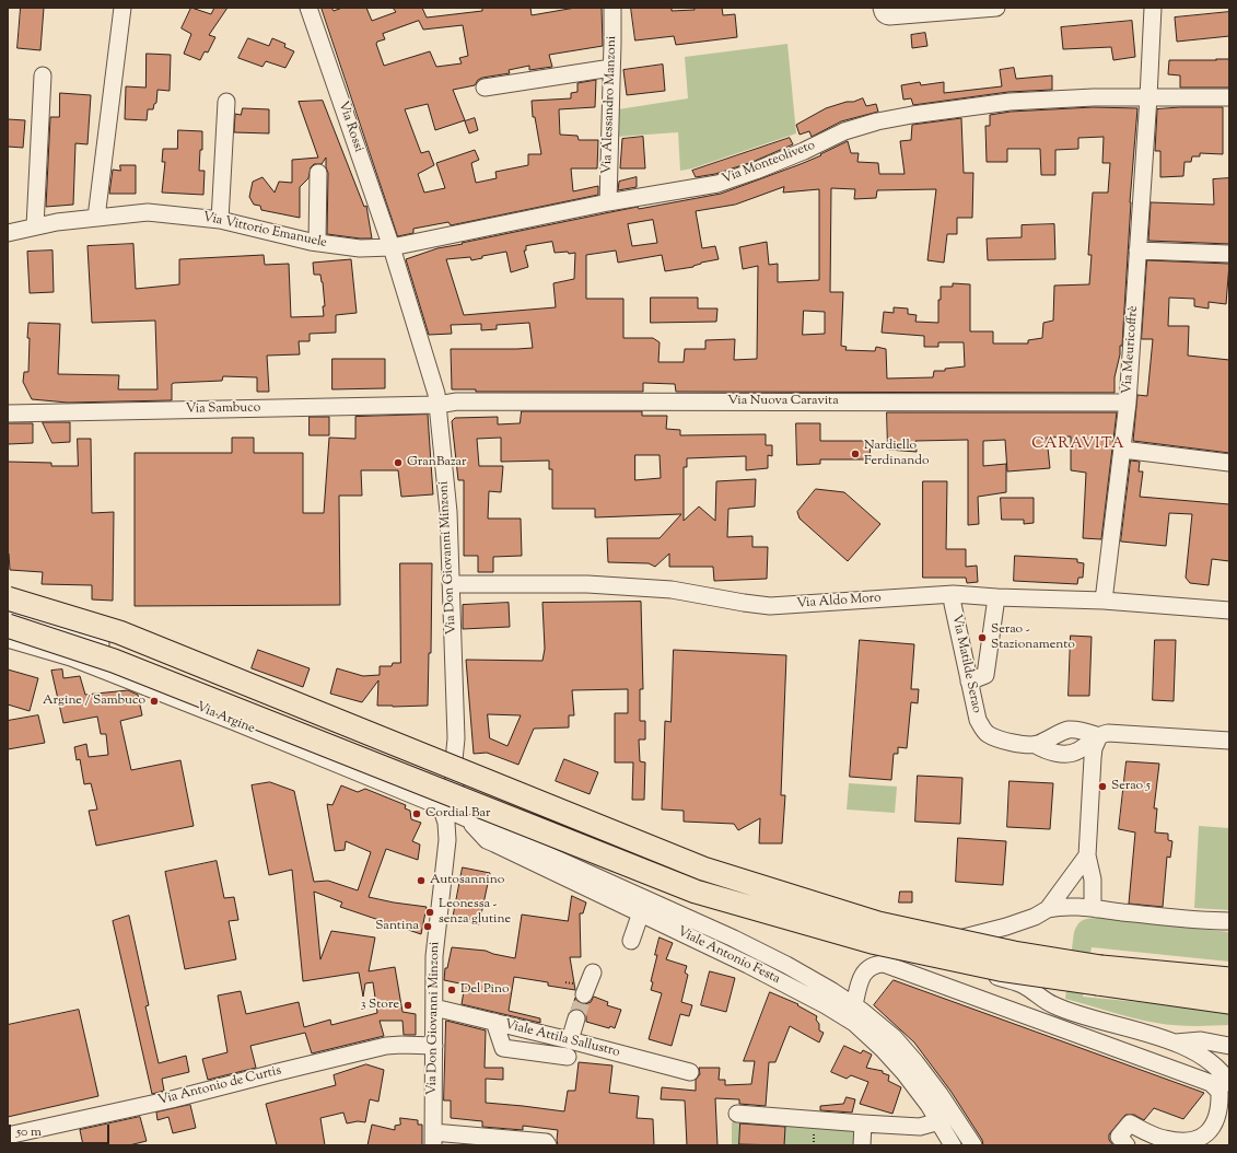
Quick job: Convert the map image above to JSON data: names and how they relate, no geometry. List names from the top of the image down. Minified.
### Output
{"streets":{"street":["Via Alessandro Manzoni","Via Rossi","Via Monteoliveto","Via Vittorio Emanuele","Via Meuricoffrè","Via Nuova Caravita","Via Sambuco","Via Don Giovanni Minzoni","Via Aldo Moro","Via Matilde Serao","Via Argine","Viale Antonio Festa","Viale Attila Sallustro","Via Antonio de Curtis"]},"crossings":[["Via Alessandro Manzoni","Via Monteoliveto"],["Via Rossi","Via Monteoliveto"],["Via Rossi","Via Vittorio Emanuele"],["Via Rossi","Via Don Giovanni Minzoni"],["Via Monteoliveto","Via Vittorio Emanuele"],["Via Monteoliveto","Via Meuricoffrè"],["Via Monteoliveto","Via Don Giovanni Minzoni"],["Via Vittorio Emanuele","Via Don Giovanni Minzoni"],["Via Meuricoffrè","Via Nuova Caravita"],["Via Meuricoffrè","Via Aldo Moro"],["Via Nuova Caravita","Via Sambuco"],["Via Nuova Caravita","Via Don Giovanni Minzoni"],["Via Sambuco","Via Don Giovanni Minzoni"],["Via Don Giovanni Minzoni","Via Aldo Moro"],["Via Don Giovanni Minzoni","Via Argine"],["Via Don Giovanni Minzoni","Viale Antonio Festa"],["Via Don Giovanni Minzoni","Viale Attila Sallustro"],["Via Don Giovanni Minzoni","Via Antonio de Curtis"],["Via Aldo Moro","Via Matilde Serao"],["Via Argine","Viale Antonio Festa"]],"districts":["CARAVITA"],"places":["Nardiello Ferdinando","GranBazar","Serao - Stazionamento","Argine / Sambuco","Serao 5","Cordial Bar","Autosannino","Leonessa - senza glutine","Santina","Del Pino","3 Store"],"scale_bar":"50 m"}
